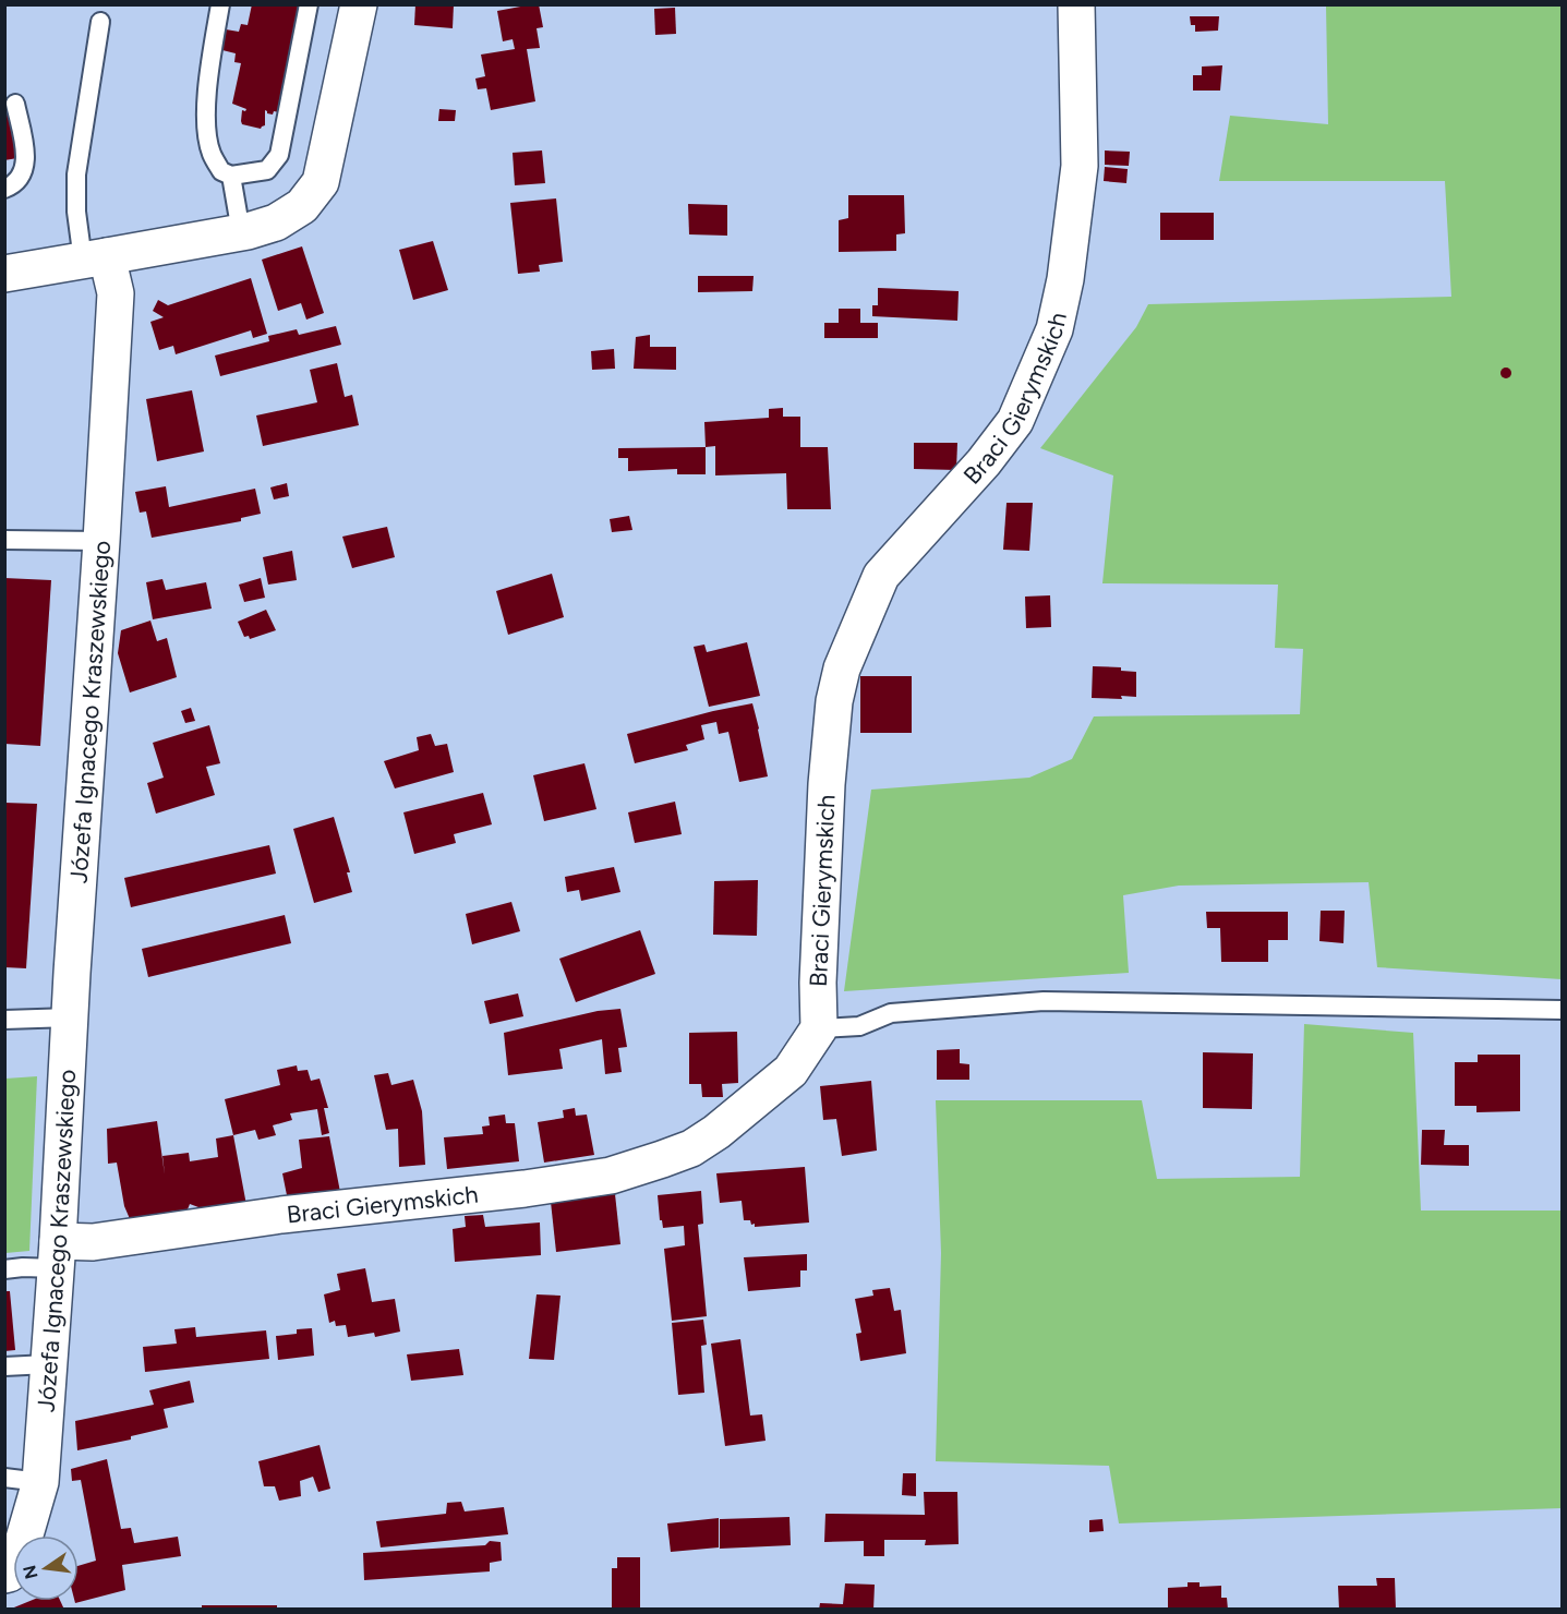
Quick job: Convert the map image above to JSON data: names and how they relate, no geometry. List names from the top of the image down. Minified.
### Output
{"streets":{"street":["Braci Gierymskich","Józefa Ignacego Kraszewskiego"]},"crossings":[["Braci Gierymskich","Józefa Ignacego Kraszewskiego"]],"north":"left"}
